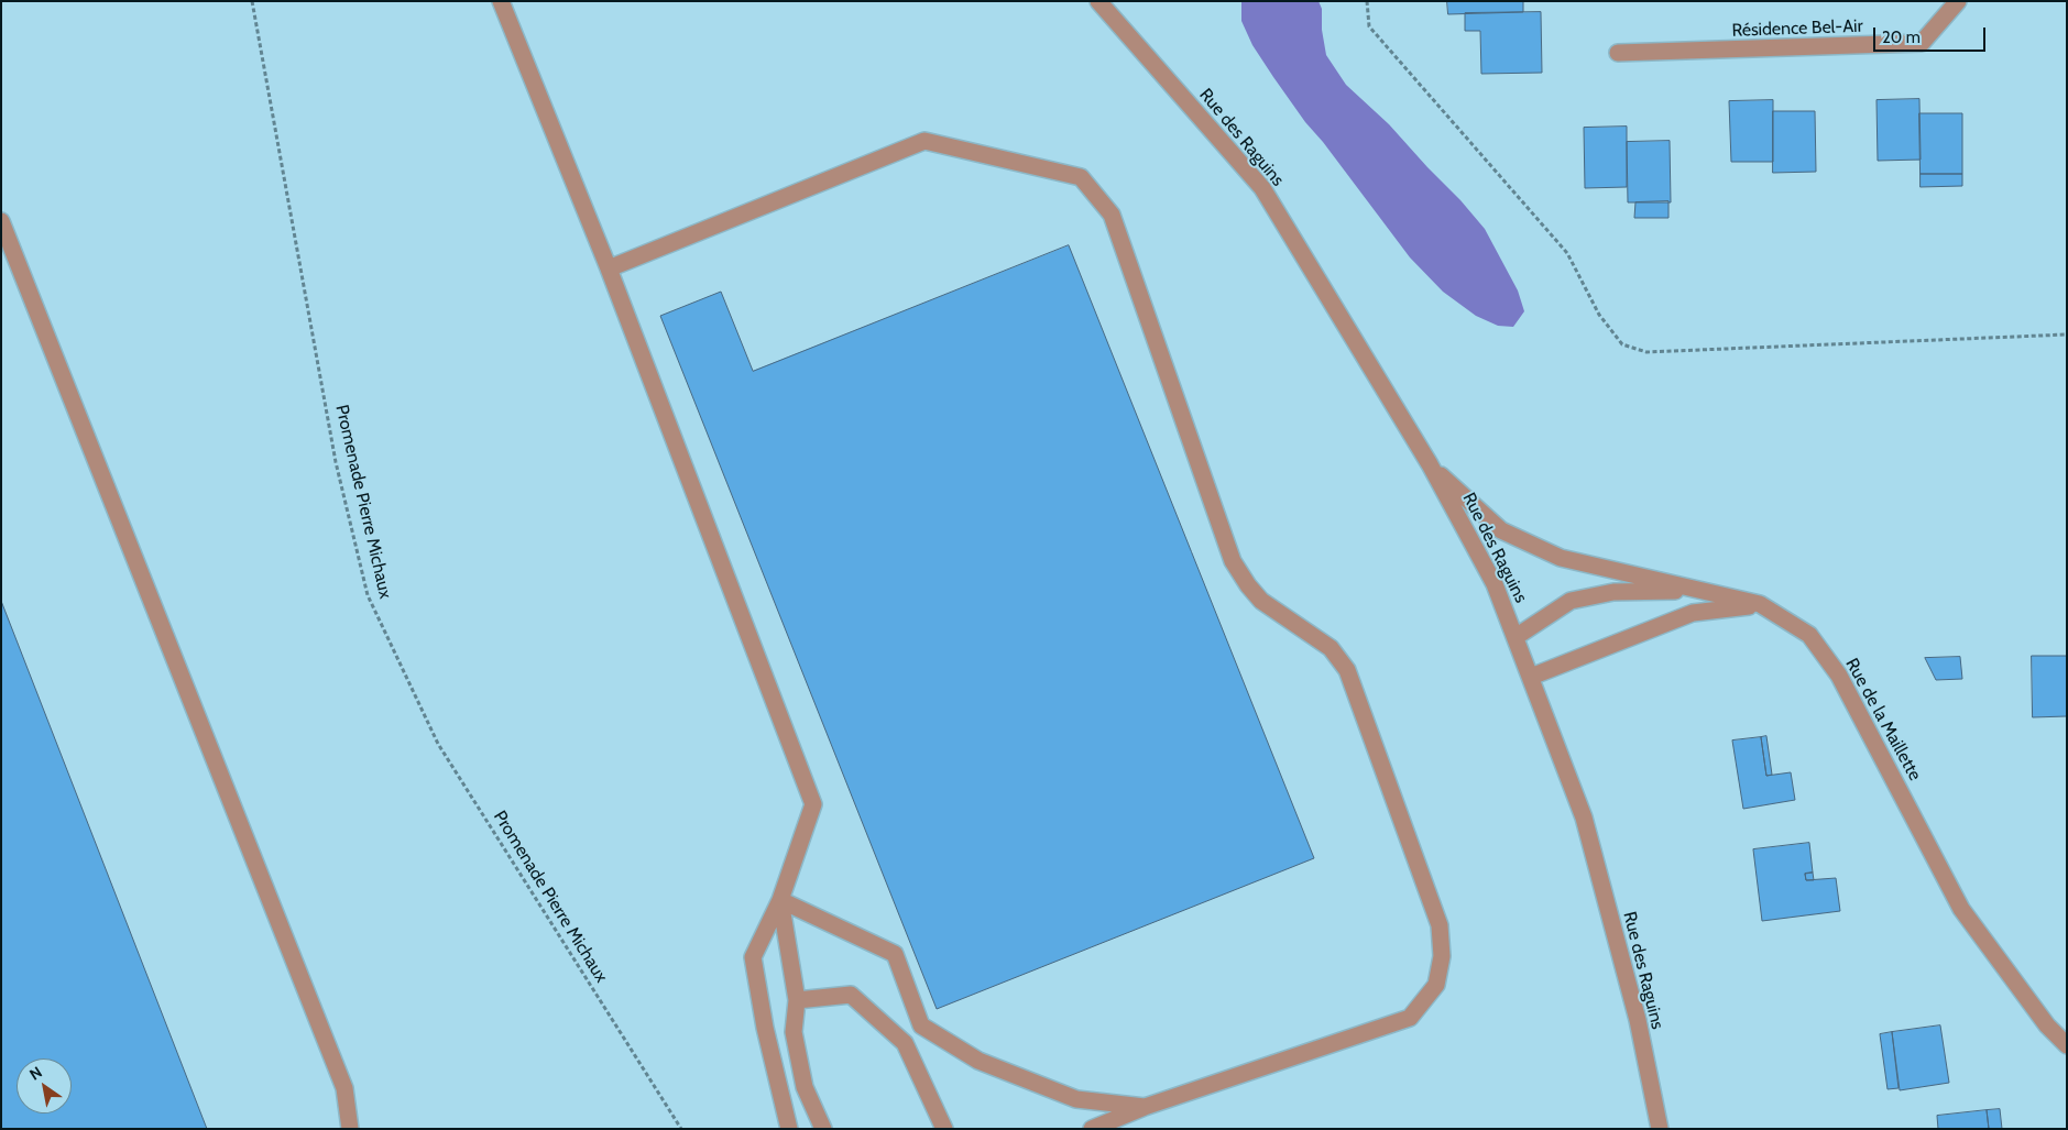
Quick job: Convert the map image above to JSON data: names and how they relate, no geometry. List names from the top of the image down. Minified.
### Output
{"streets":{"street":["Résidence Bel-Air","Rue des Raguins","Rue de la Maillette"],"path":["Promenade Pierre Michaux"]},"scale_bar":"20 m","north":"top left"}
